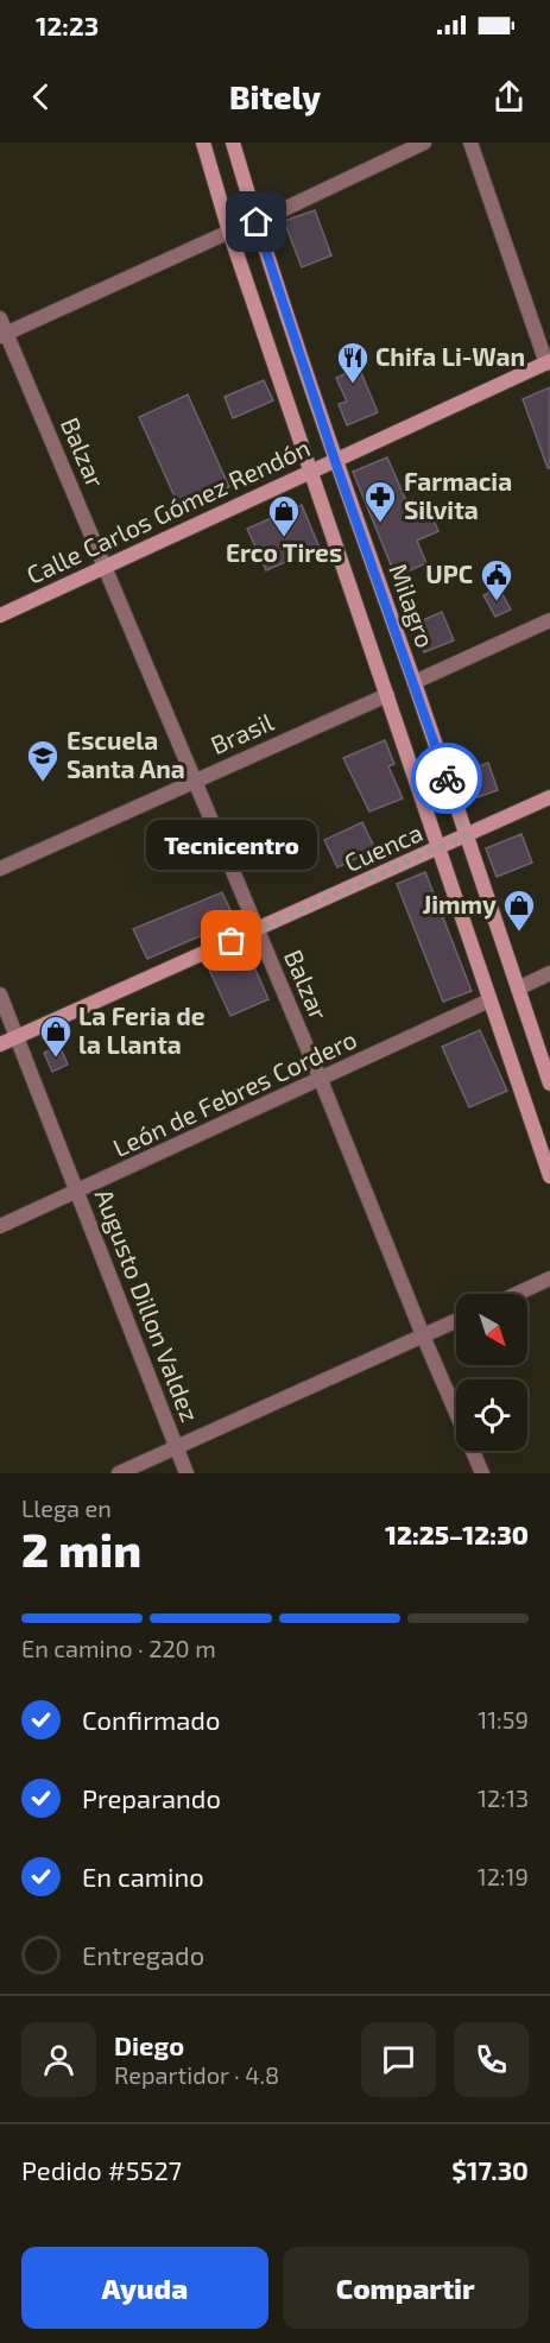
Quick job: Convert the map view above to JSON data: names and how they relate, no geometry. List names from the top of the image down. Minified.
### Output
{"streets":{"main road":["Calle Carlos Gómez Rendón","Milagro","Cuenca"],"street":["Balzar","Brasil","León de Febres Cordero","Augusto Dillon Valdez"]},"crossings":[["Balzar","Calle Carlos Gómez Rendón"],["Balzar","Brasil"],["Balzar","Cuenca"],["Balzar","León de Febres Cordero"],["Calle Carlos Gómez Rendón","Milagro"],["Milagro","Brasil"],["Milagro","Cuenca"],["Milagro","León de Febres Cordero"],["Cuenca","Augusto Dillon Valdez"],["León de Febres Cordero","Augusto Dillon Valdez"]],"places":{"restaurant":["Chifa Li-Wan"],"pharmacy":["Farmacia Silvita"],"shop":["Erco Tires","Jimmy","La Feria de la Llanta"],"public building":["UPC"],"school or university":["Escuela Santa Ana"],"other":["Tecnicentro"]},"north":"bottom right","page":{"status":"12:23","header":"Bitely","bubble":"Tecnicentro","heading":["2 min","Llega en","12:25–12:30"],"panel":["Diego","Repartidor · 4.8","Pedido #5527","$17.30"],"bar":"En camino · 220 m","list":[["Confirmado","11:59"],["Preparando","12:13"],["En camino","12:19"],"Entregado"],"buttons":["Ayuda","Compartir"]}}
